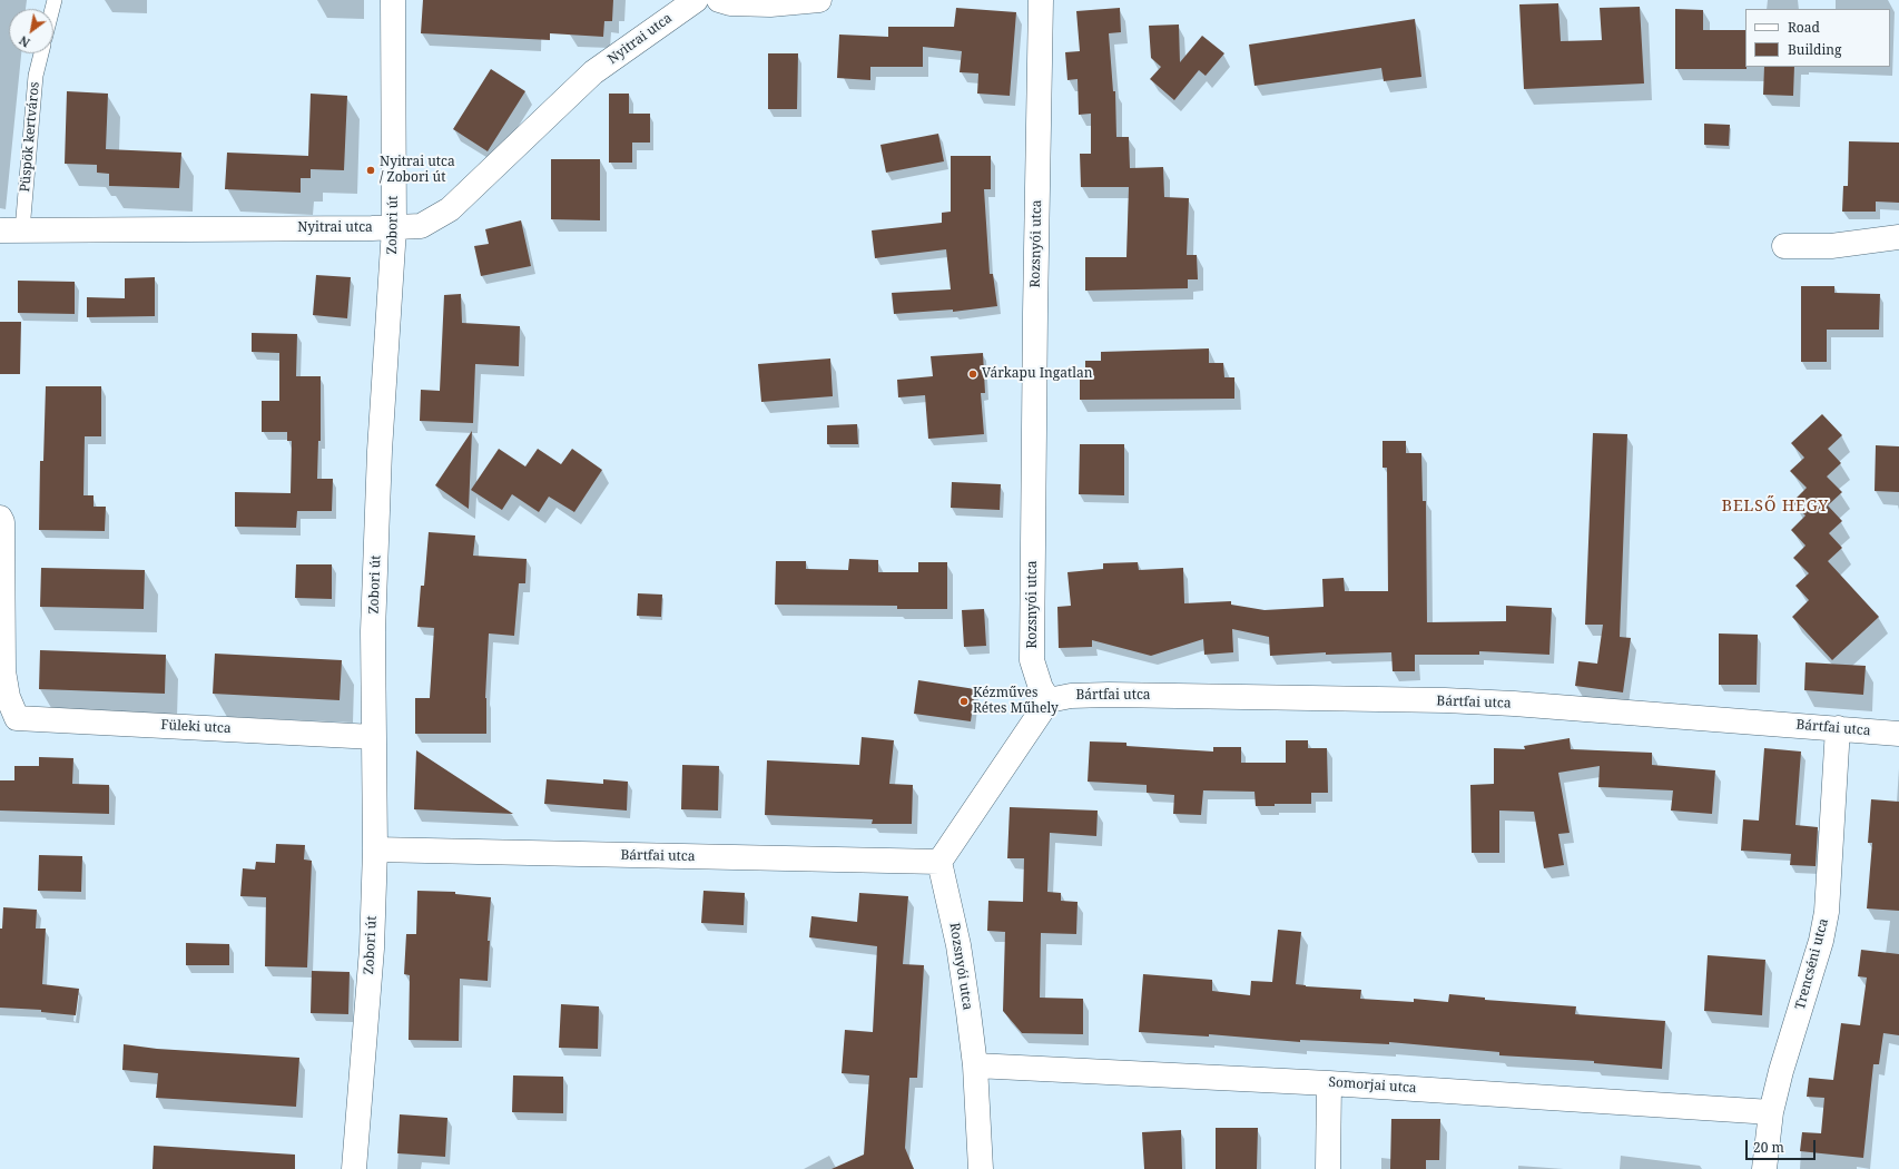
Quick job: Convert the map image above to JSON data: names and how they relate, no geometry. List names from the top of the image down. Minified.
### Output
{"streets":{"street":["Nyitrai utca","Zobori út","Rozsnyói utca","Bártfai utca","Füleki utca","Trencséni utca","Somorjai utca"],"lane":["Püspök kertváros"]},"crossings":[["Nyitrai utca","Püspök kertváros"],["Nyitrai utca","Zobori út"],["Zobori út","Bártfai utca"],["Zobori út","Füleki utca"],["Rozsnyói utca","Bártfai utca"],["Rozsnyói utca","Somorjai utca"],["Bártfai utca","Trencséni utca"],["Trencséni utca","Somorjai utca"]],"districts":["BELSŐ HEGY"],"places":["Nyitrai utca / Zobori út","Várkapu Ingatlan","Kézműves Rétes Műhely"],"legend":["Road","Building"],"scale_bar":"20 m","north":"bottom left"}
